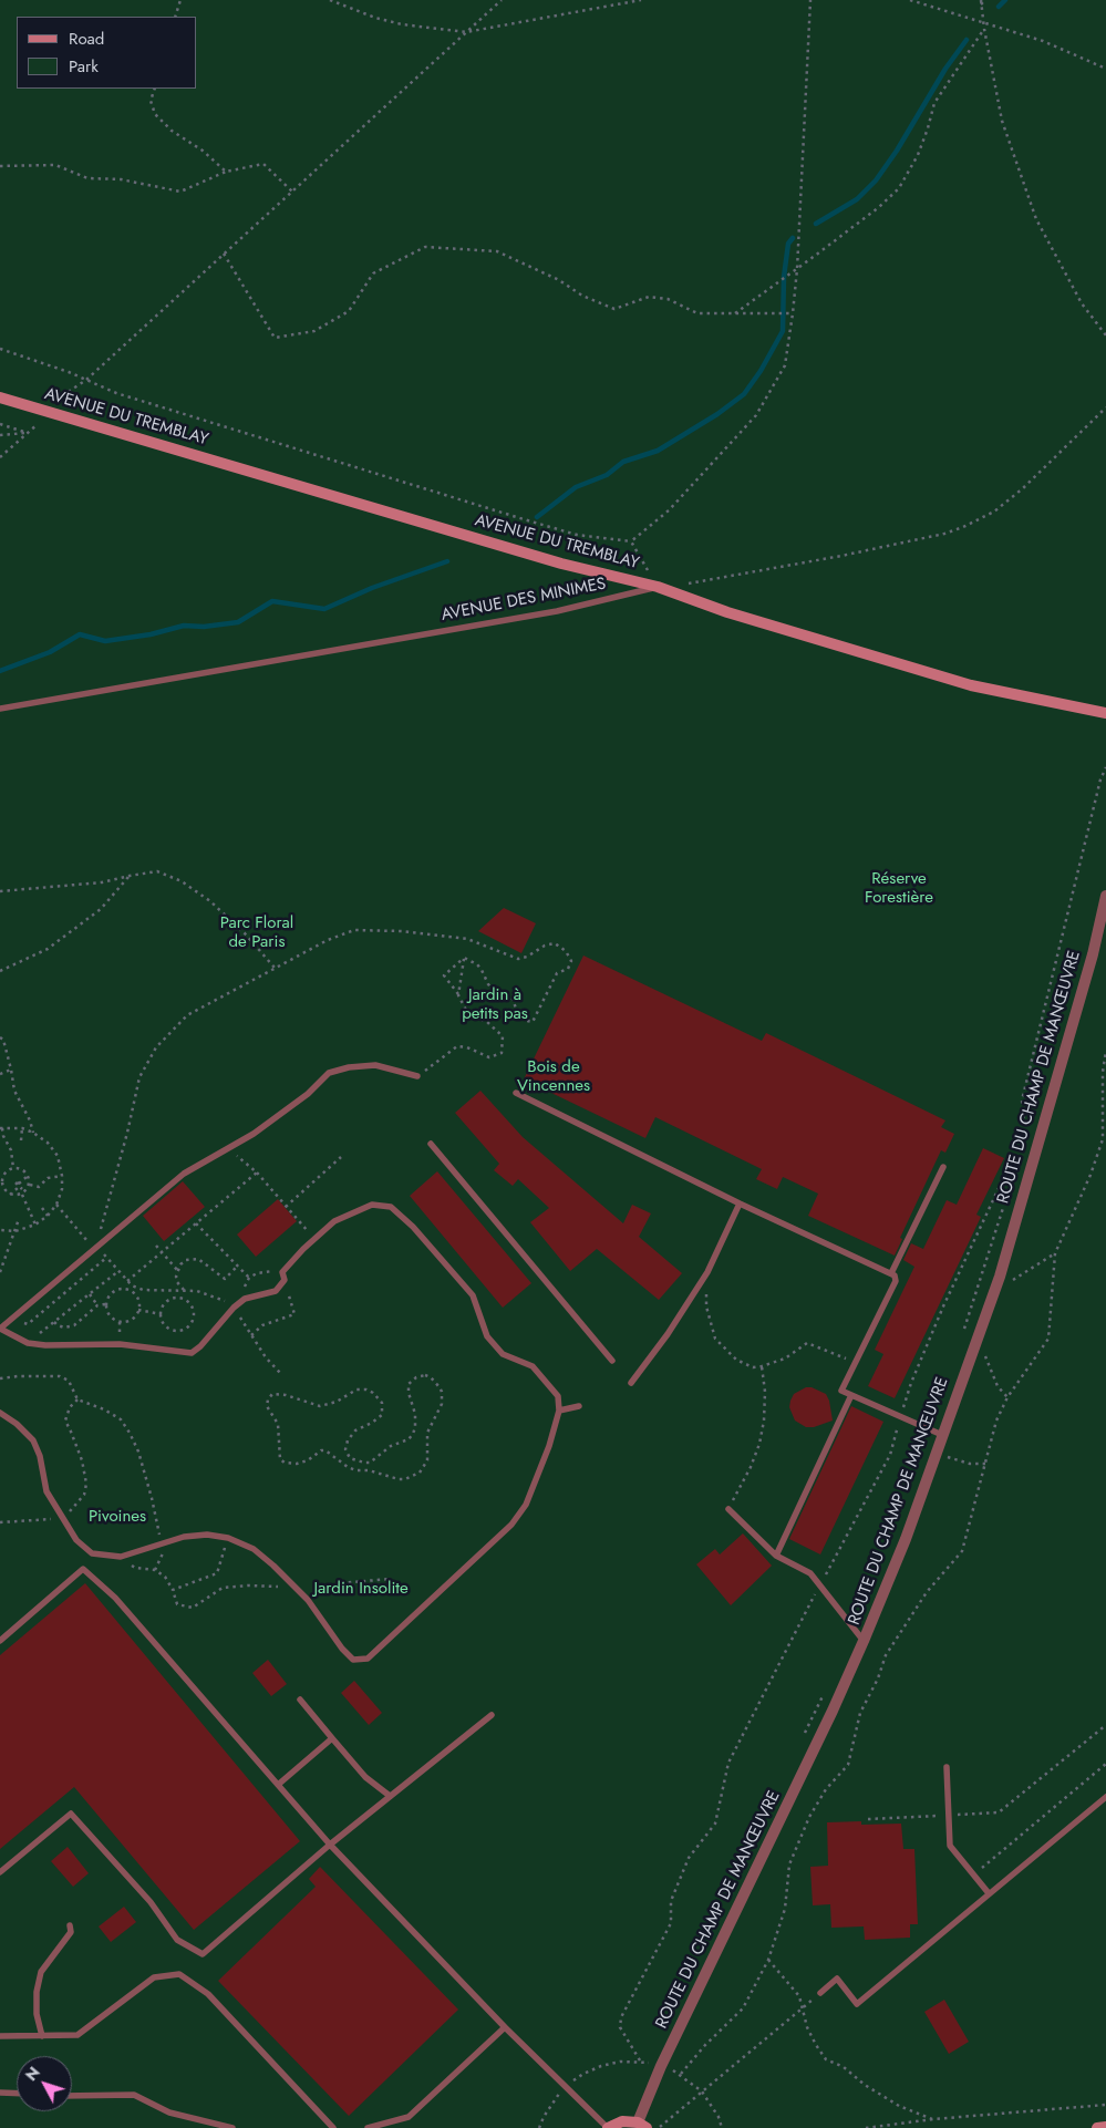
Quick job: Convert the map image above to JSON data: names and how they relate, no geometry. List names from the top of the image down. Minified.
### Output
{"streets":{"main road":["AVENUE DU TREMBLAY"],"street":["ROUTE DU CHAMP DE MANŒUVRE"],"lane":["AVENUE DES MINIMES"]},"crossings":[["AVENUE DU TREMBLAY","AVENUE DES MINIMES"]],"parks":["Réserve Forestière","Parc Floral de Paris","Jardin à petits pas","Bois de Vincennes","Pivoines","Jardin Insolite"],"legend":["Road","Park"],"north":"top left"}
